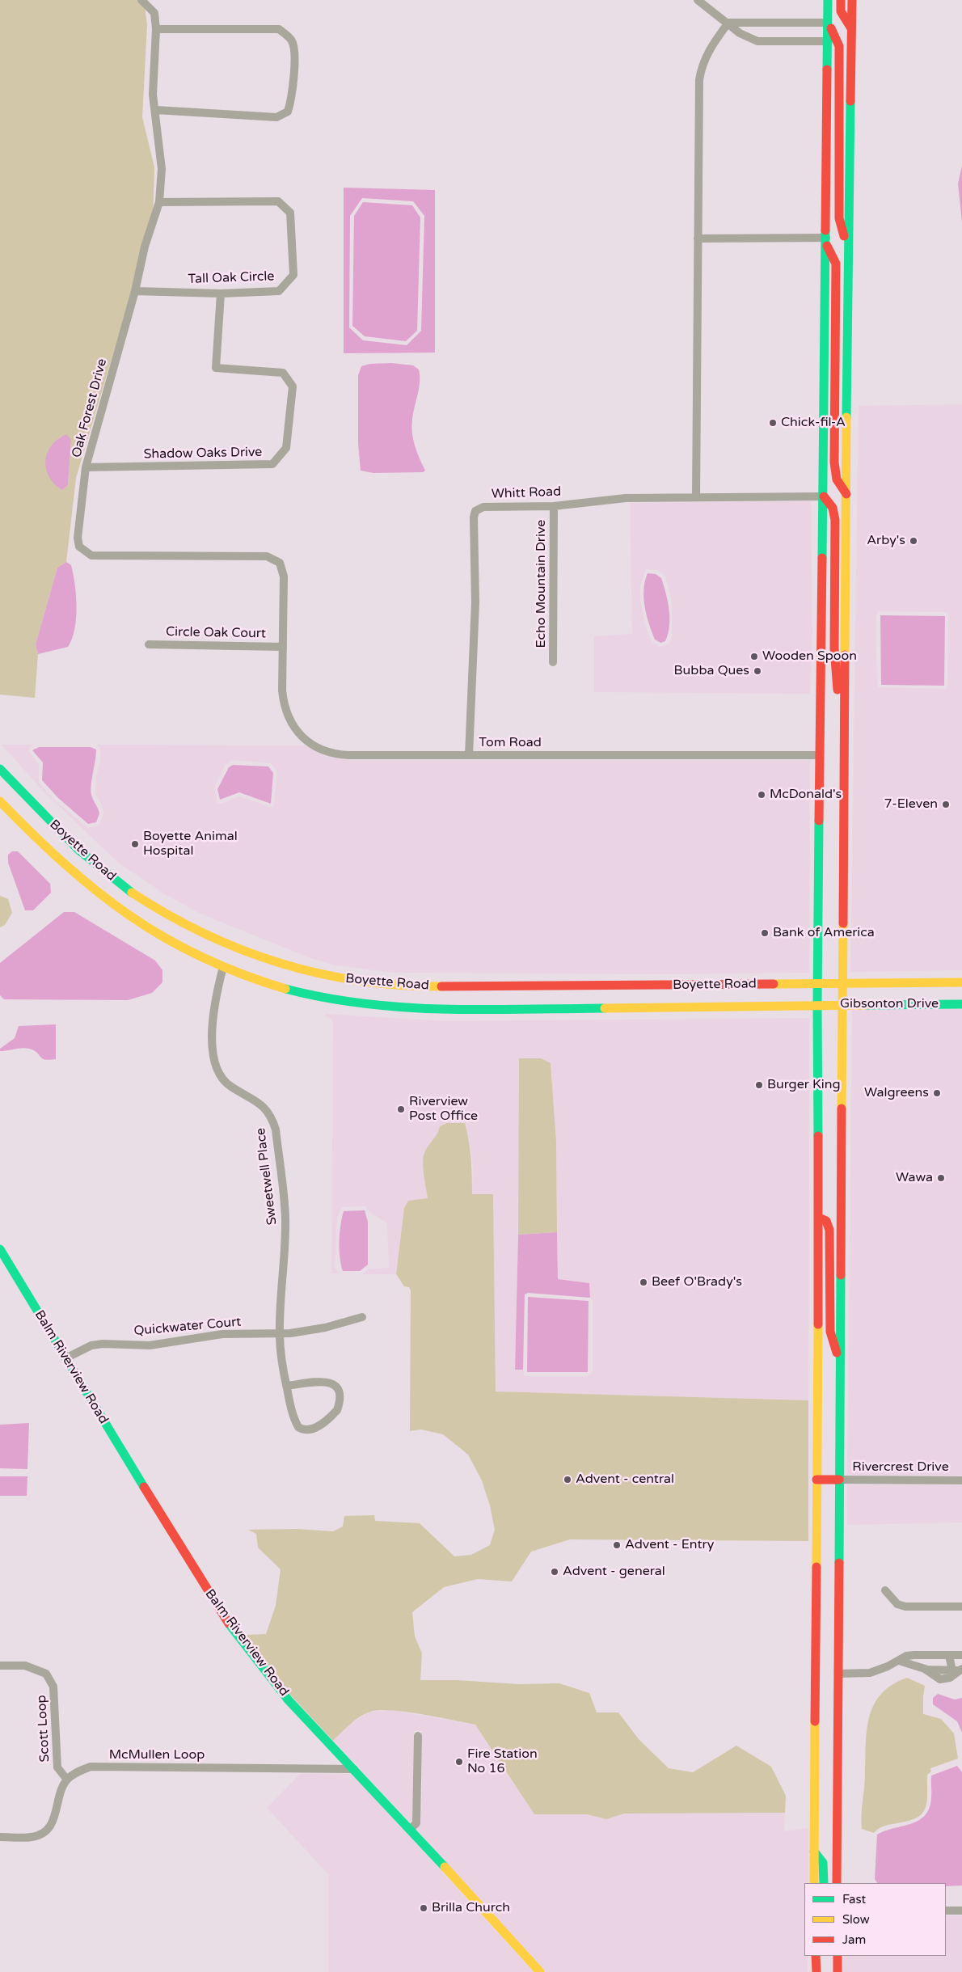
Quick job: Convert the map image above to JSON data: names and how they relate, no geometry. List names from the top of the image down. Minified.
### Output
{"streets":{"main road":["Boyette Road","Gibsonton Drive","Balm Riverview Road"],"street":["Tall Oak Circle","Oak Forest Drive","Shadow Oaks Drive","Whitt Road","Echo Mountain Drive","Circle Oak Court","Tom Road","Sweetwell Place","Quickwater Court","Rivercrest Drive","Scott Loop","McMullen Loop"]},"crossings":[["Tall Oak Circle","Oak Forest Drive"],["Tall Oak Circle","Shadow Oaks Drive"],["Oak Forest Drive","Shadow Oaks Drive"],["Oak Forest Drive","Circle Oak Court"],["Oak Forest Drive","Tom Road"],["Whitt Road","Echo Mountain Drive"],["Whitt Road","Tom Road"],["Circle Oak Court","Tom Road"],["Boyette Road","Gibsonton Drive"],["Boyette Road","Sweetwell Place"],["Sweetwell Place","Quickwater Court"],["Quickwater Court","Balm Riverview Road"],["Balm Riverview Road","McMullen Loop"],["Scott Loop","McMullen Loop"]],"places":["Chick-fil-A","Arby's","Wooden Spoon","Bubba Ques","McDonald's","7-Eleven","Boyette Animal Hospital","Bank of America","Burger King","Walgreens","Riverview Post Office","Wawa","Beef O'Brady's","Advent - central","Advent - Entry","Advent - general","Fire Station No 16","Brilla Church"],"legend":["Fast","Slow","Jam"]}
